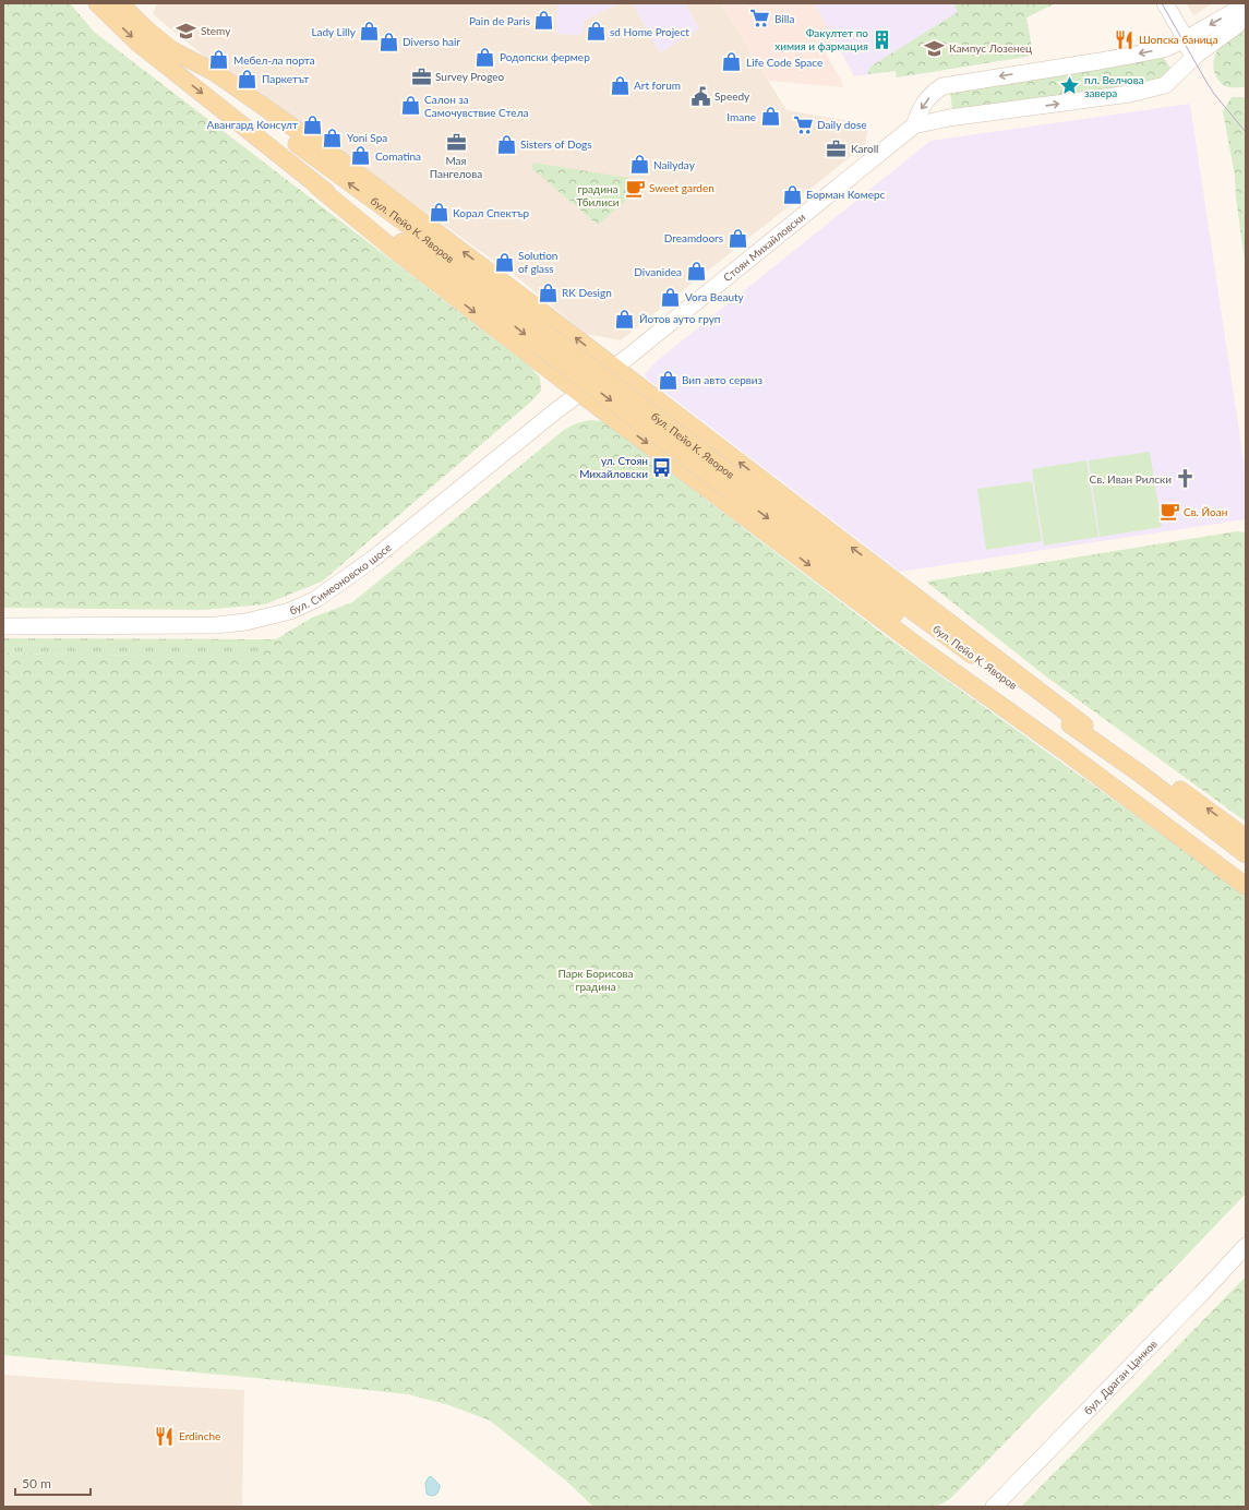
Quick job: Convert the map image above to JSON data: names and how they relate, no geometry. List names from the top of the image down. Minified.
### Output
{"streets":{"main road":["бул. Пейо К. Яворов"],"street":["Стоян Михайловски","бул. Симеоновско шосе","бул. Драган Цанков"]},"crossings":[["Стоян Михайловски","бул. Симеоновско шосе"]],"parks":["градина Тбилиси","Парк Борисова градина"],"places":{"supermarket":["Billa","Daily dose"],"shop":["Pain de Paris","Lady Lilly","sd Home Project","Diverso hair","Родопски фермер","Мебел-ла порта","Life Code Space","Паркетът","Art forum","Салон за Самочувствие Стела","Imane","Авангард Консулт","Yoni Spa","Sisters of Dogs","Comatina","Nailyday","Борман Комерс","Корал Спектър","Dreamdoors","Solution of glass","Divanidea","RK Design","Vora Beauty","Йотов ауто груп","Вип авто сервиз"],"school or university":["Stemy","Кампус Лозенец"],"building":["Факултет по химия и фармация"],"restaurant":["Шопска баница","Erdinche"],"office":["Survey Progeo","Мая Пангелова","Karoll"],"place":["пл. Велчова завера"],"public building":["Speedy"],"cafe":["Sweet garden","Св. Йоан"],"bus stop":["ул. Стоян Михайловски"],"church":["Св. Иван Рилски"]},"scale_bar":"50 m"}
